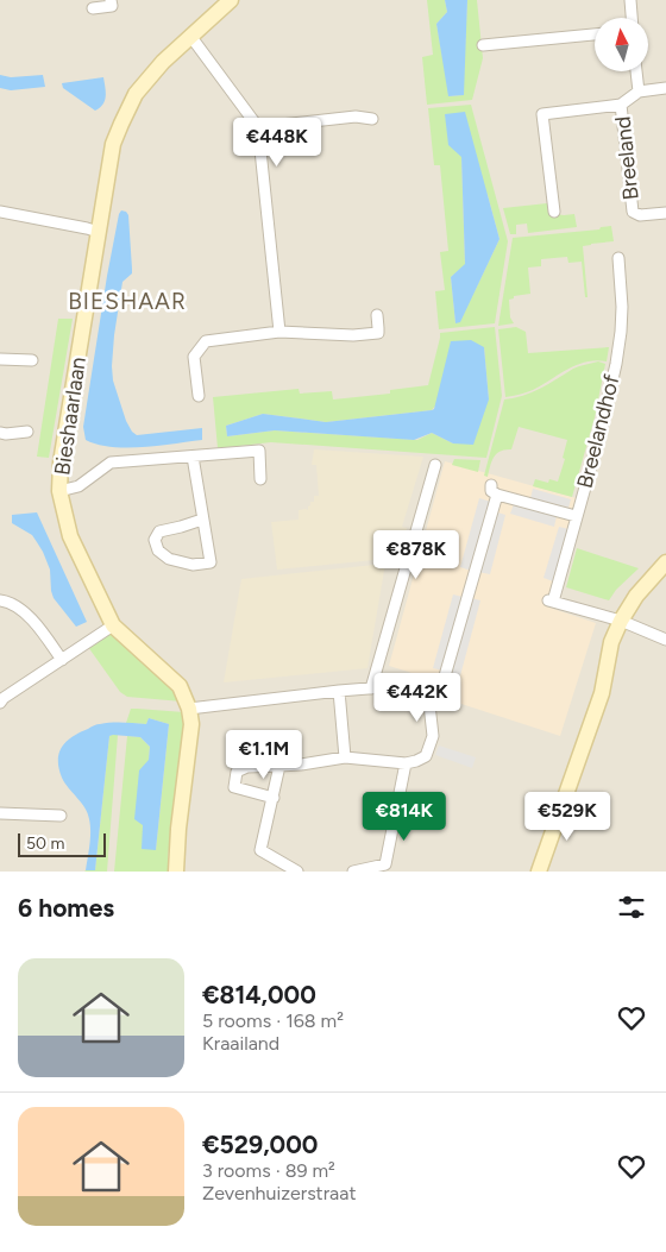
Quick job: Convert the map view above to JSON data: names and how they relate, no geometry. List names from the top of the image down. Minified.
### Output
{"streets":{"street":["Breeland","Bieshaarlaan","Breelandhof"]},"districts":["BIESHAAR"],"scale_bar":"50 m","north":"top","page":{"price":["€448K","€878K","€442K","€1.1M","€814K","€529K"],"scale":"50 m","heading":"6 homes","list":[{"name":"€814,000","note":"5 rooms · 168 m² · Kraailand"},{"name":"€529,000","note":"3 rooms · 89 m² · Zevenhuizerstraat"}]}}
